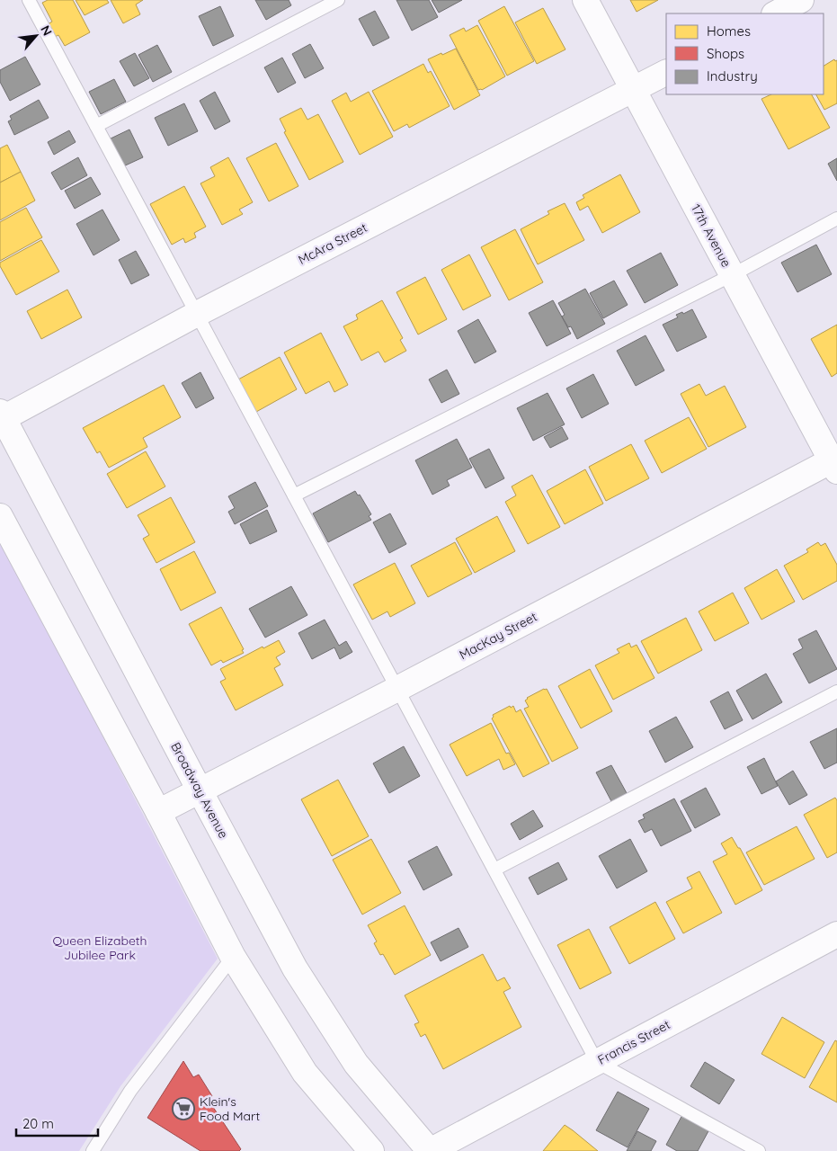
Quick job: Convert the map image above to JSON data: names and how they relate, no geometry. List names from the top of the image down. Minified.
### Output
{"streets":{"street":["17th Avenue","McAra Street","MacKay Street","Broadway Avenue","Francis Street"]},"crossings":[["17th Avenue","McAra Street"],["17th Avenue","MacKay Street"],["McAra Street","Broadway Avenue"],["MacKay Street","Broadway Avenue"],["Broadway Avenue","Francis Street"]],"parks":["Queen Elizabeth Jubilee Park"],"places":{"supermarket":["Klein's Food Mart"]},"legend":["Homes","Shops","Industry"],"scale_bar":"20 m","north":"top right"}
